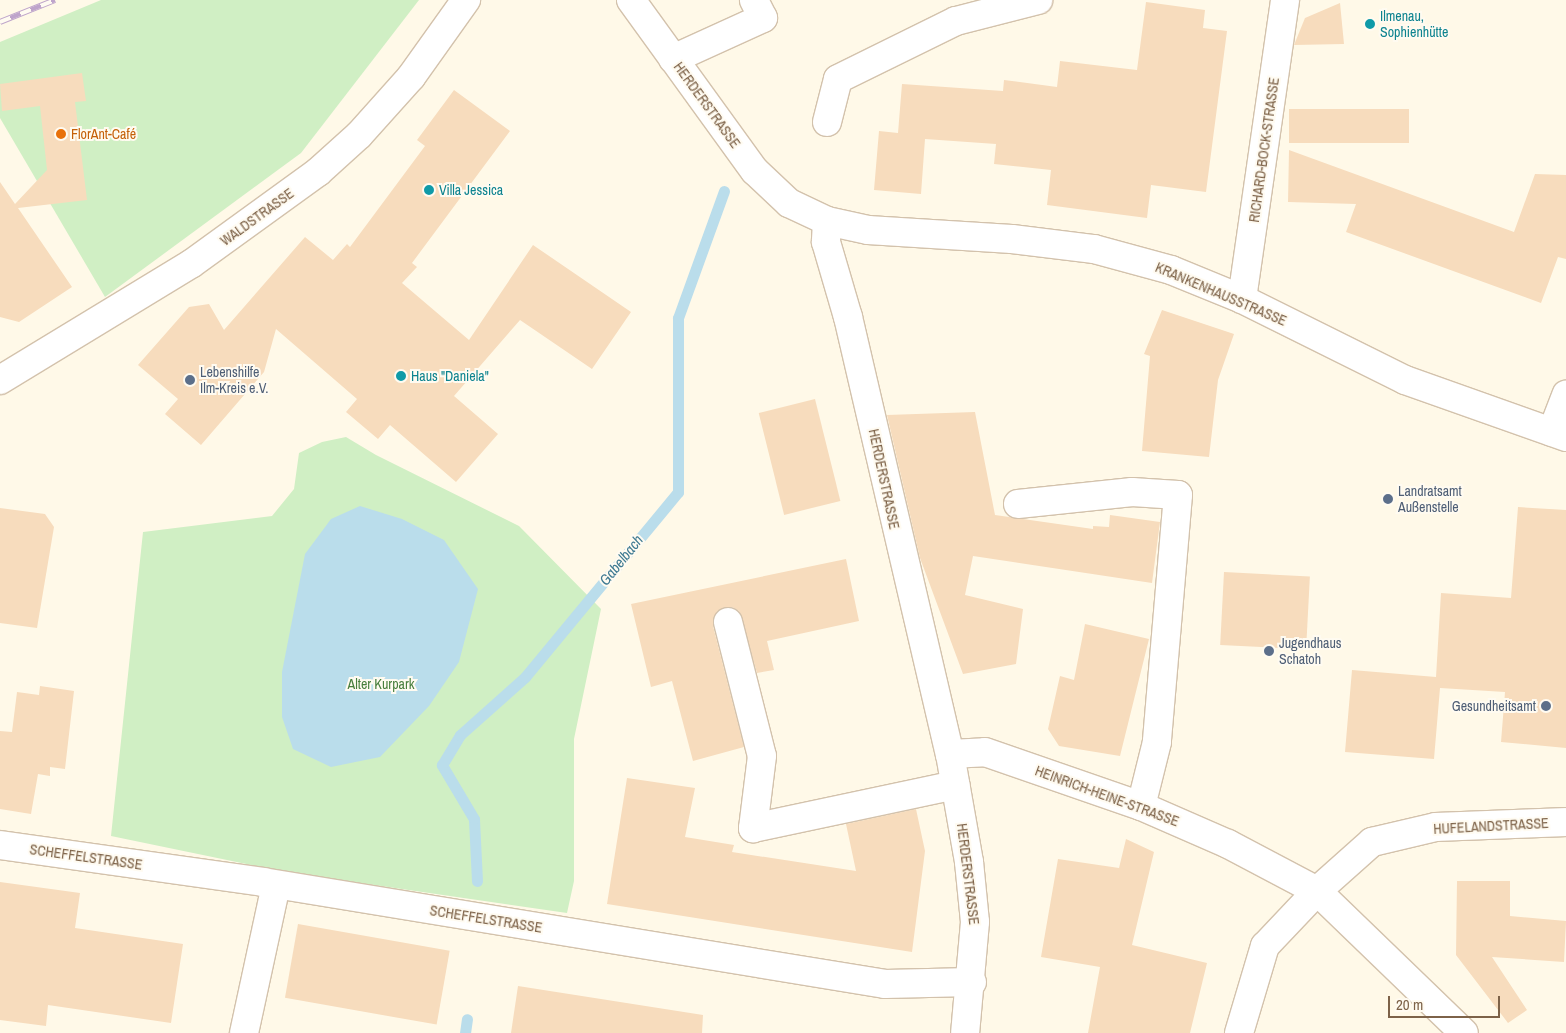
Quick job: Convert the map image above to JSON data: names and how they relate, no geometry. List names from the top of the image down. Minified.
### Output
{"streets":{"street":["HERDERSTRASSE","RICHARD-BOCK-STRASSE","WALDSTRASSE","KRANKENHAUSSTRASSE","HEINRICH-HEINE-STRASSE","HUFELANDSTRASSE","SCHEFFELSTRASSE"]},"crossings":[["HERDERSTRASSE","KRANKENHAUSSTRASSE"],["HERDERSTRASSE","HEINRICH-HEINE-STRASSE"],["HERDERSTRASSE","SCHEFFELSTRASSE"],["RICHARD-BOCK-STRASSE","KRANKENHAUSSTRASSE"],["HEINRICH-HEINE-STRASSE","HUFELANDSTRASSE"]],"water":["Gabelbach"],"parks":["Alter Kurpark"],"places":["Ilmenau, Sophienhütte","FlorAnt-Café","Villa Jessica","Haus \"Daniela\"","Lebenshilfe Ilm-Kreis e.V.","Landratsamt Außenstelle","Jugendhaus Schatoh","Gesundheitsamt"],"scale_bar":"20 m"}
